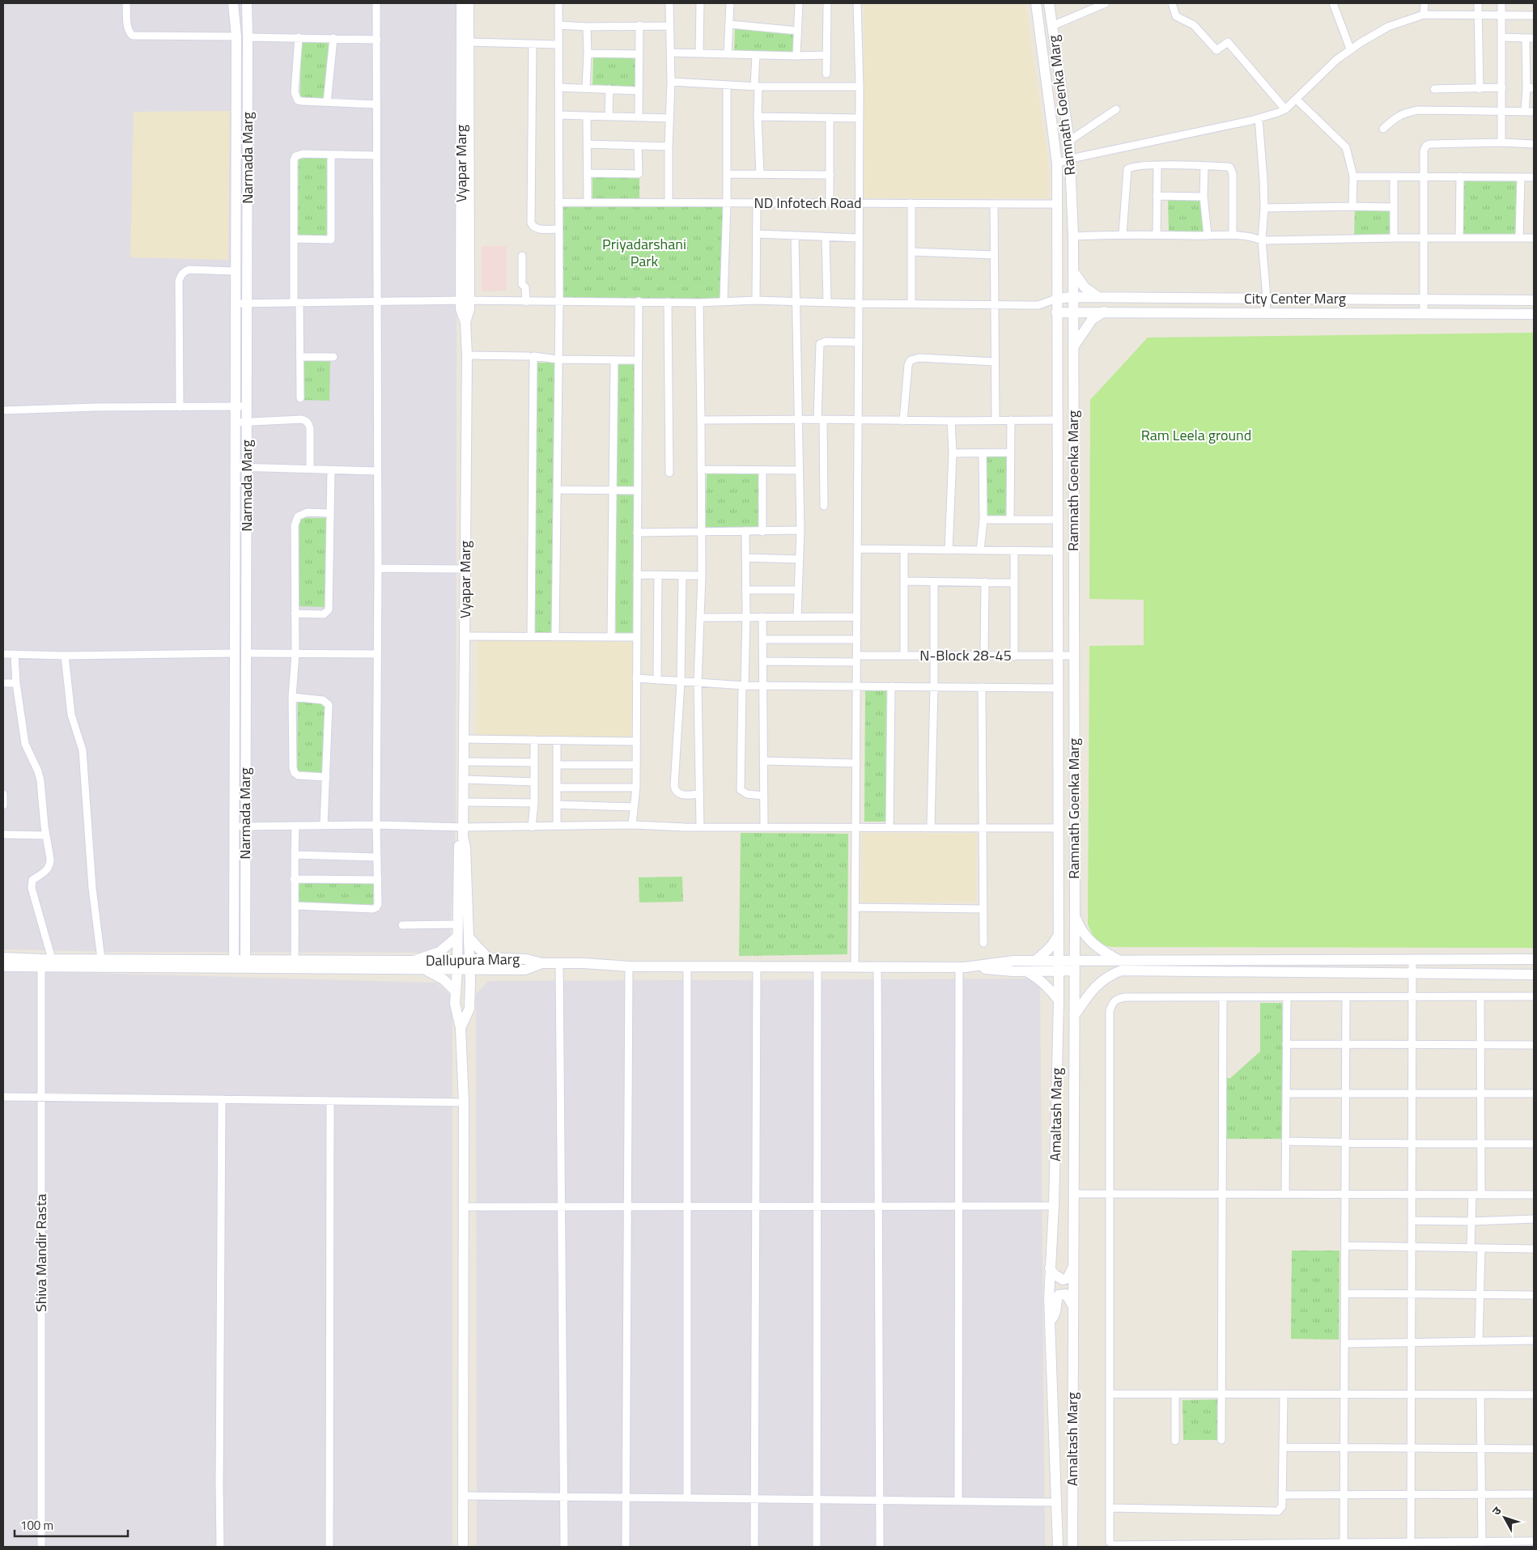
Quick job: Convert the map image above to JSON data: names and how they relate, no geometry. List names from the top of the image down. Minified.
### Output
{"streets":{"street":["Ramnath Goenka Marg","Narmada Marg","Vyapar Marg","ND Infotech Road","City Center Marg","N-Block 28-45","Dallupura Marg","Amaltash Marg","Shiva Mandir Rasta"]},"crossings":[["Ramnath Goenka Marg","ND Infotech Road"],["Ramnath Goenka Marg","City Center Marg"],["Ramnath Goenka Marg","N-Block 28-45"],["Ramnath Goenka Marg","Amaltash Marg"],["Narmada Marg","Dallupura Marg"],["Vyapar Marg","Dallupura Marg"]],"parks":["Priyadarshani Park","Ram Leela ground"],"scale_bar":"100 m","north":"top left"}
